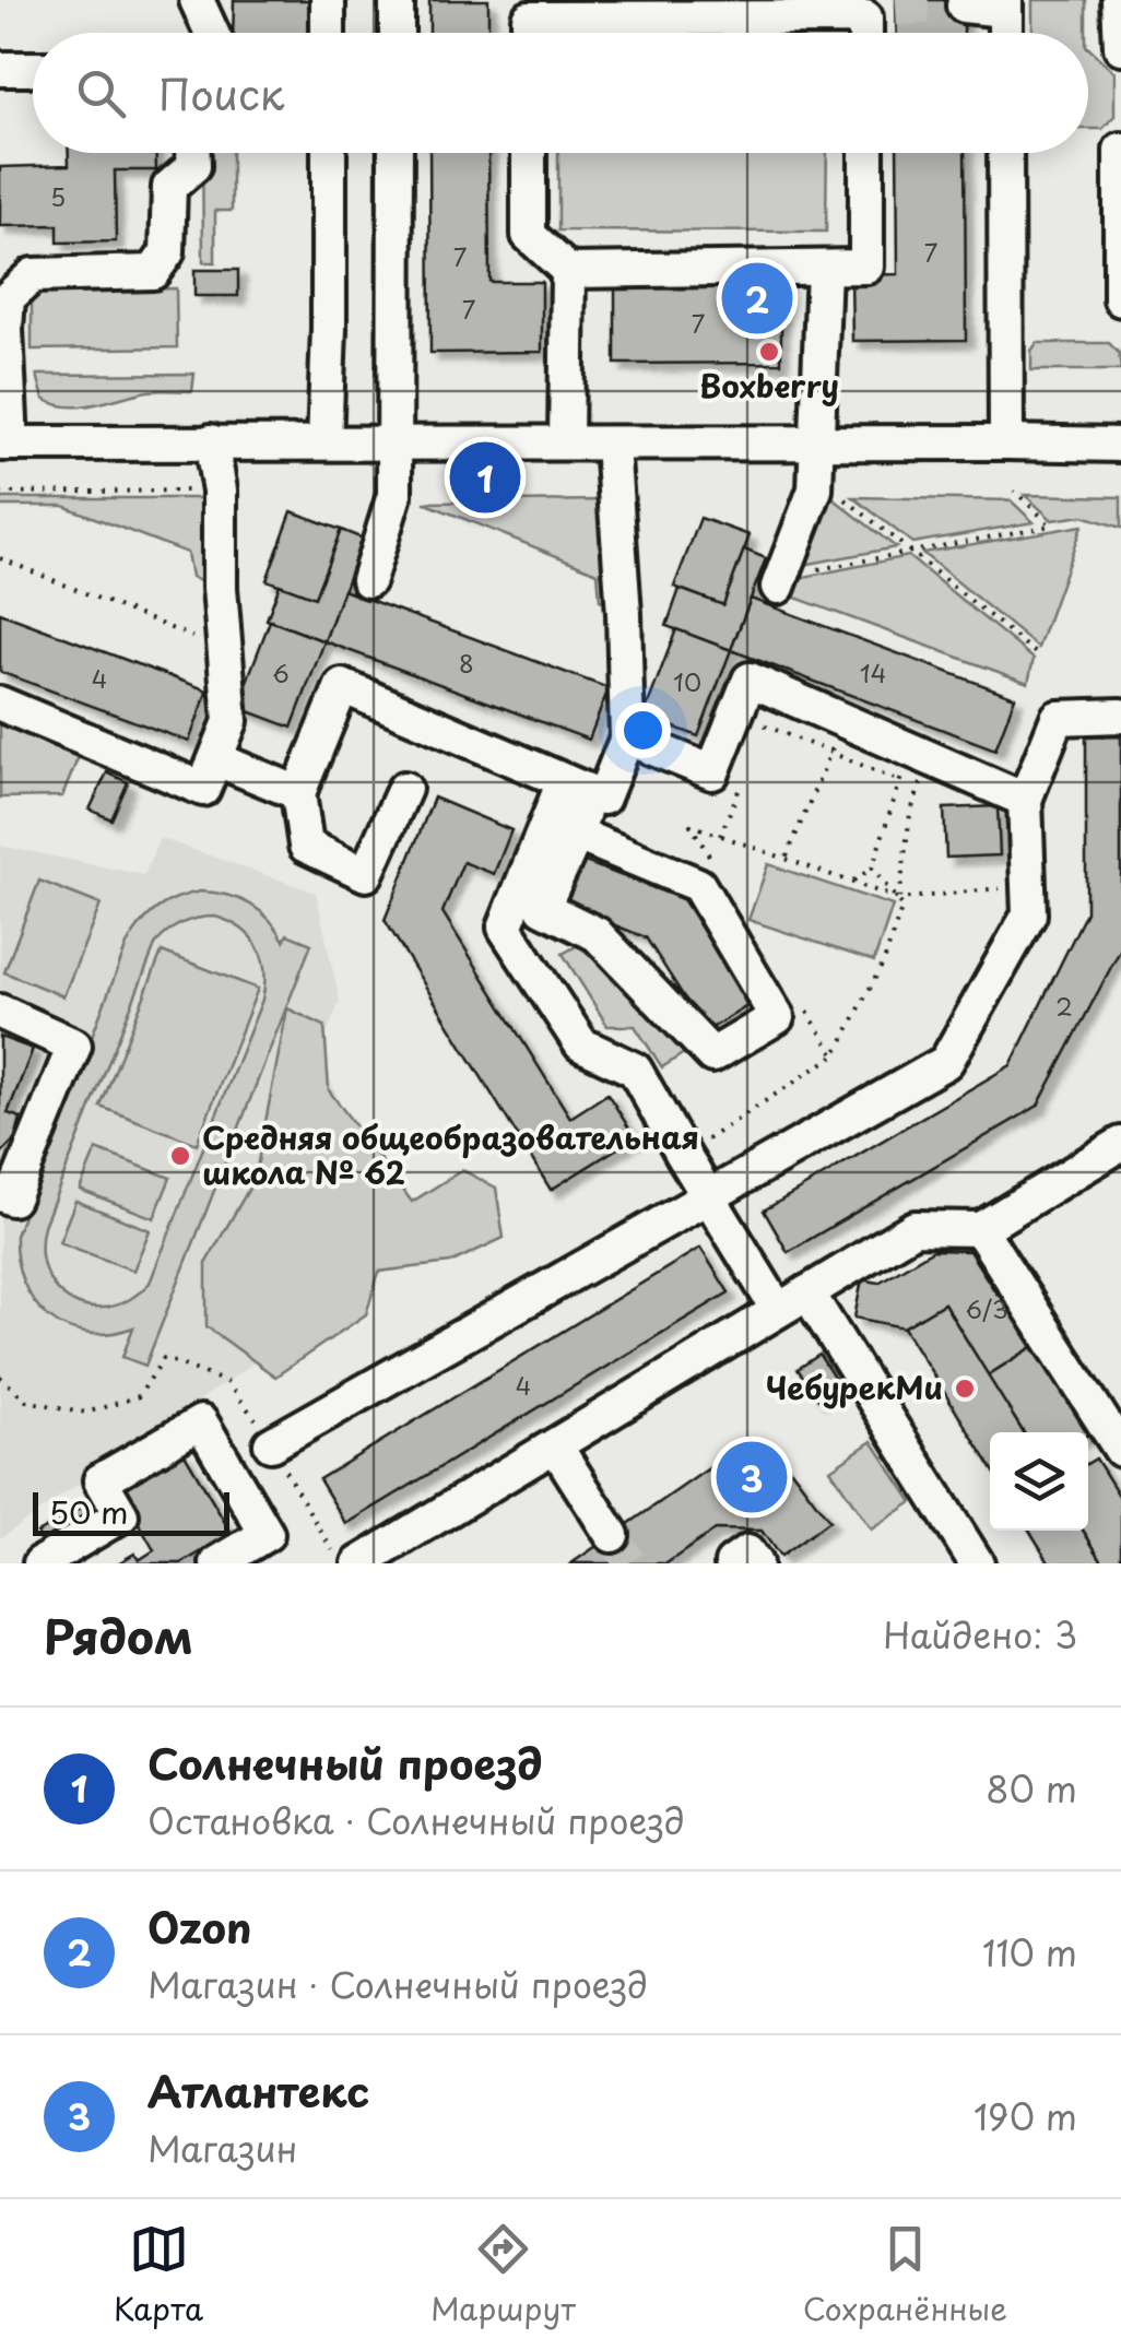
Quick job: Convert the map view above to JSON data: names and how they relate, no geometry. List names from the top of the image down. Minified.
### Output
{"places":["Boxberry","Средняя общеобразовательная школа № 62","ЧебурекМи"],"house_numbers":["5","7","7","7","7","8","6","14","4","10","2","6/3","4"],"scale_bar":"50 m","page":{"search":"Поиск","pins":["2","1","3"],"scale":"50 m","heading":["Рядом","Найдено: 3"],"list":[{"mark":"1","name":"Солнечный проезд","note":"Остановка · Солнечный проезд","value":"80 m"},{"mark":"2","name":"Ozon","note":"Магазин · Солнечный проезд","value":"110 m"},{"mark":"3","name":"Атлантекс","note":"Магазин","value":"190 m"}],"nav":["Карта","Маршрут","Сохранённые"]}}
